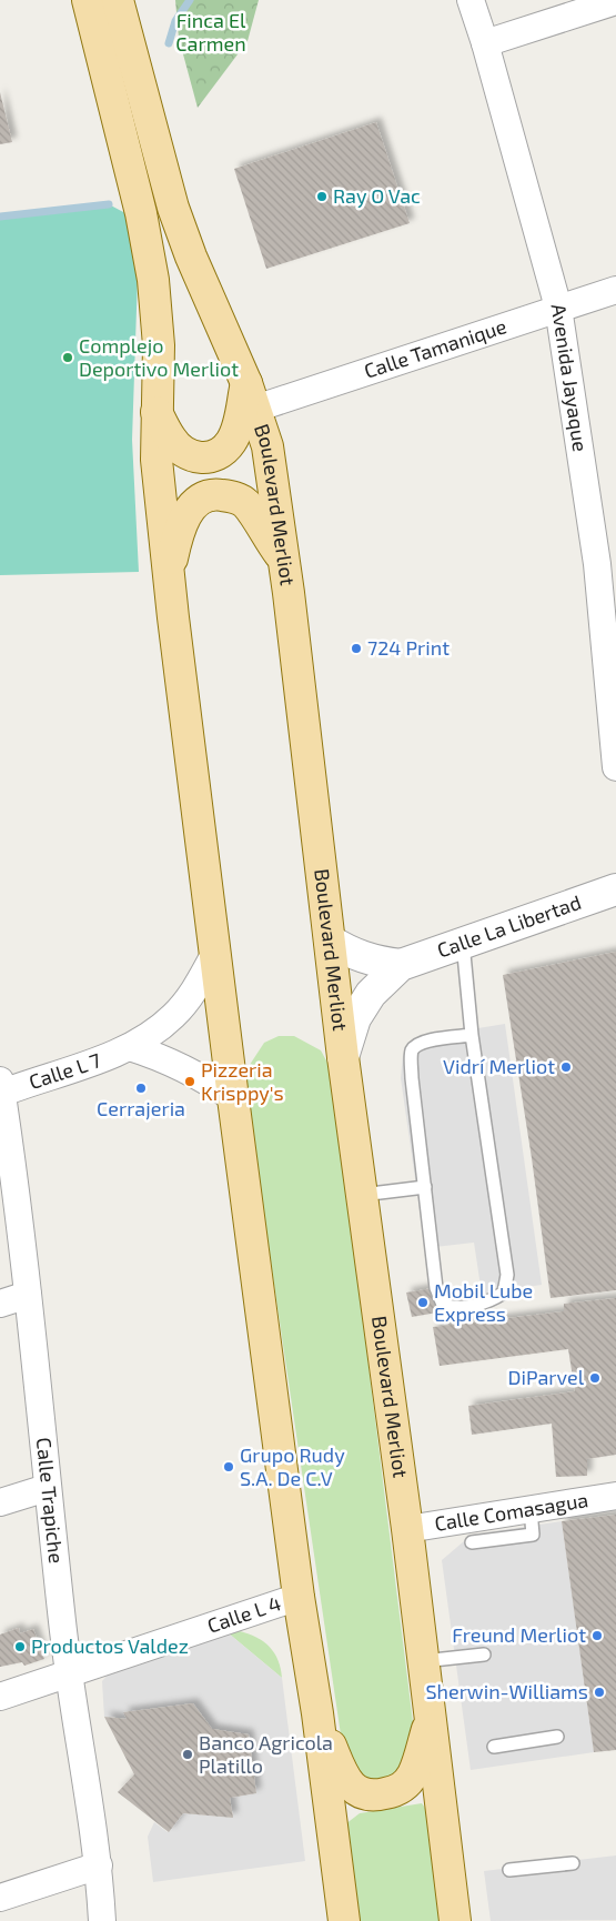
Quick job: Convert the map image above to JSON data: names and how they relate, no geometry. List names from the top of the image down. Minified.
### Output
{"streets":{"main road":["Boulevard Merliot"],"street":["Calle Tamanique","Avenida Jayaque","Calle La Libertad","Calle L 7","Calle Trapiche","Calle Comasagua","Calle L 4"]},"crossings":[["Calle Tamanique","Avenida Jayaque"],["Calle Tamanique","Boulevard Merliot"],["Boulevard Merliot","Calle La Libertad"],["Boulevard Merliot","Calle Comasagua"],["Calle L 7","Calle Trapiche"],["Calle Trapiche","Calle L 4"]],"parks":["Finca El Carmen"],"places":["Ray O Vac","Complejo Deportivo Merliot","724 Print","Vidrí Merliot","Pizzeria Krisppy's","Cerrajeria","Mobil Lube Express","DiParvel","Grupo Rudy S.A. De C.V","Freund Merliot","Productos Valdez","Sherwin-Williams","Banco Agricola Platillo"]}
